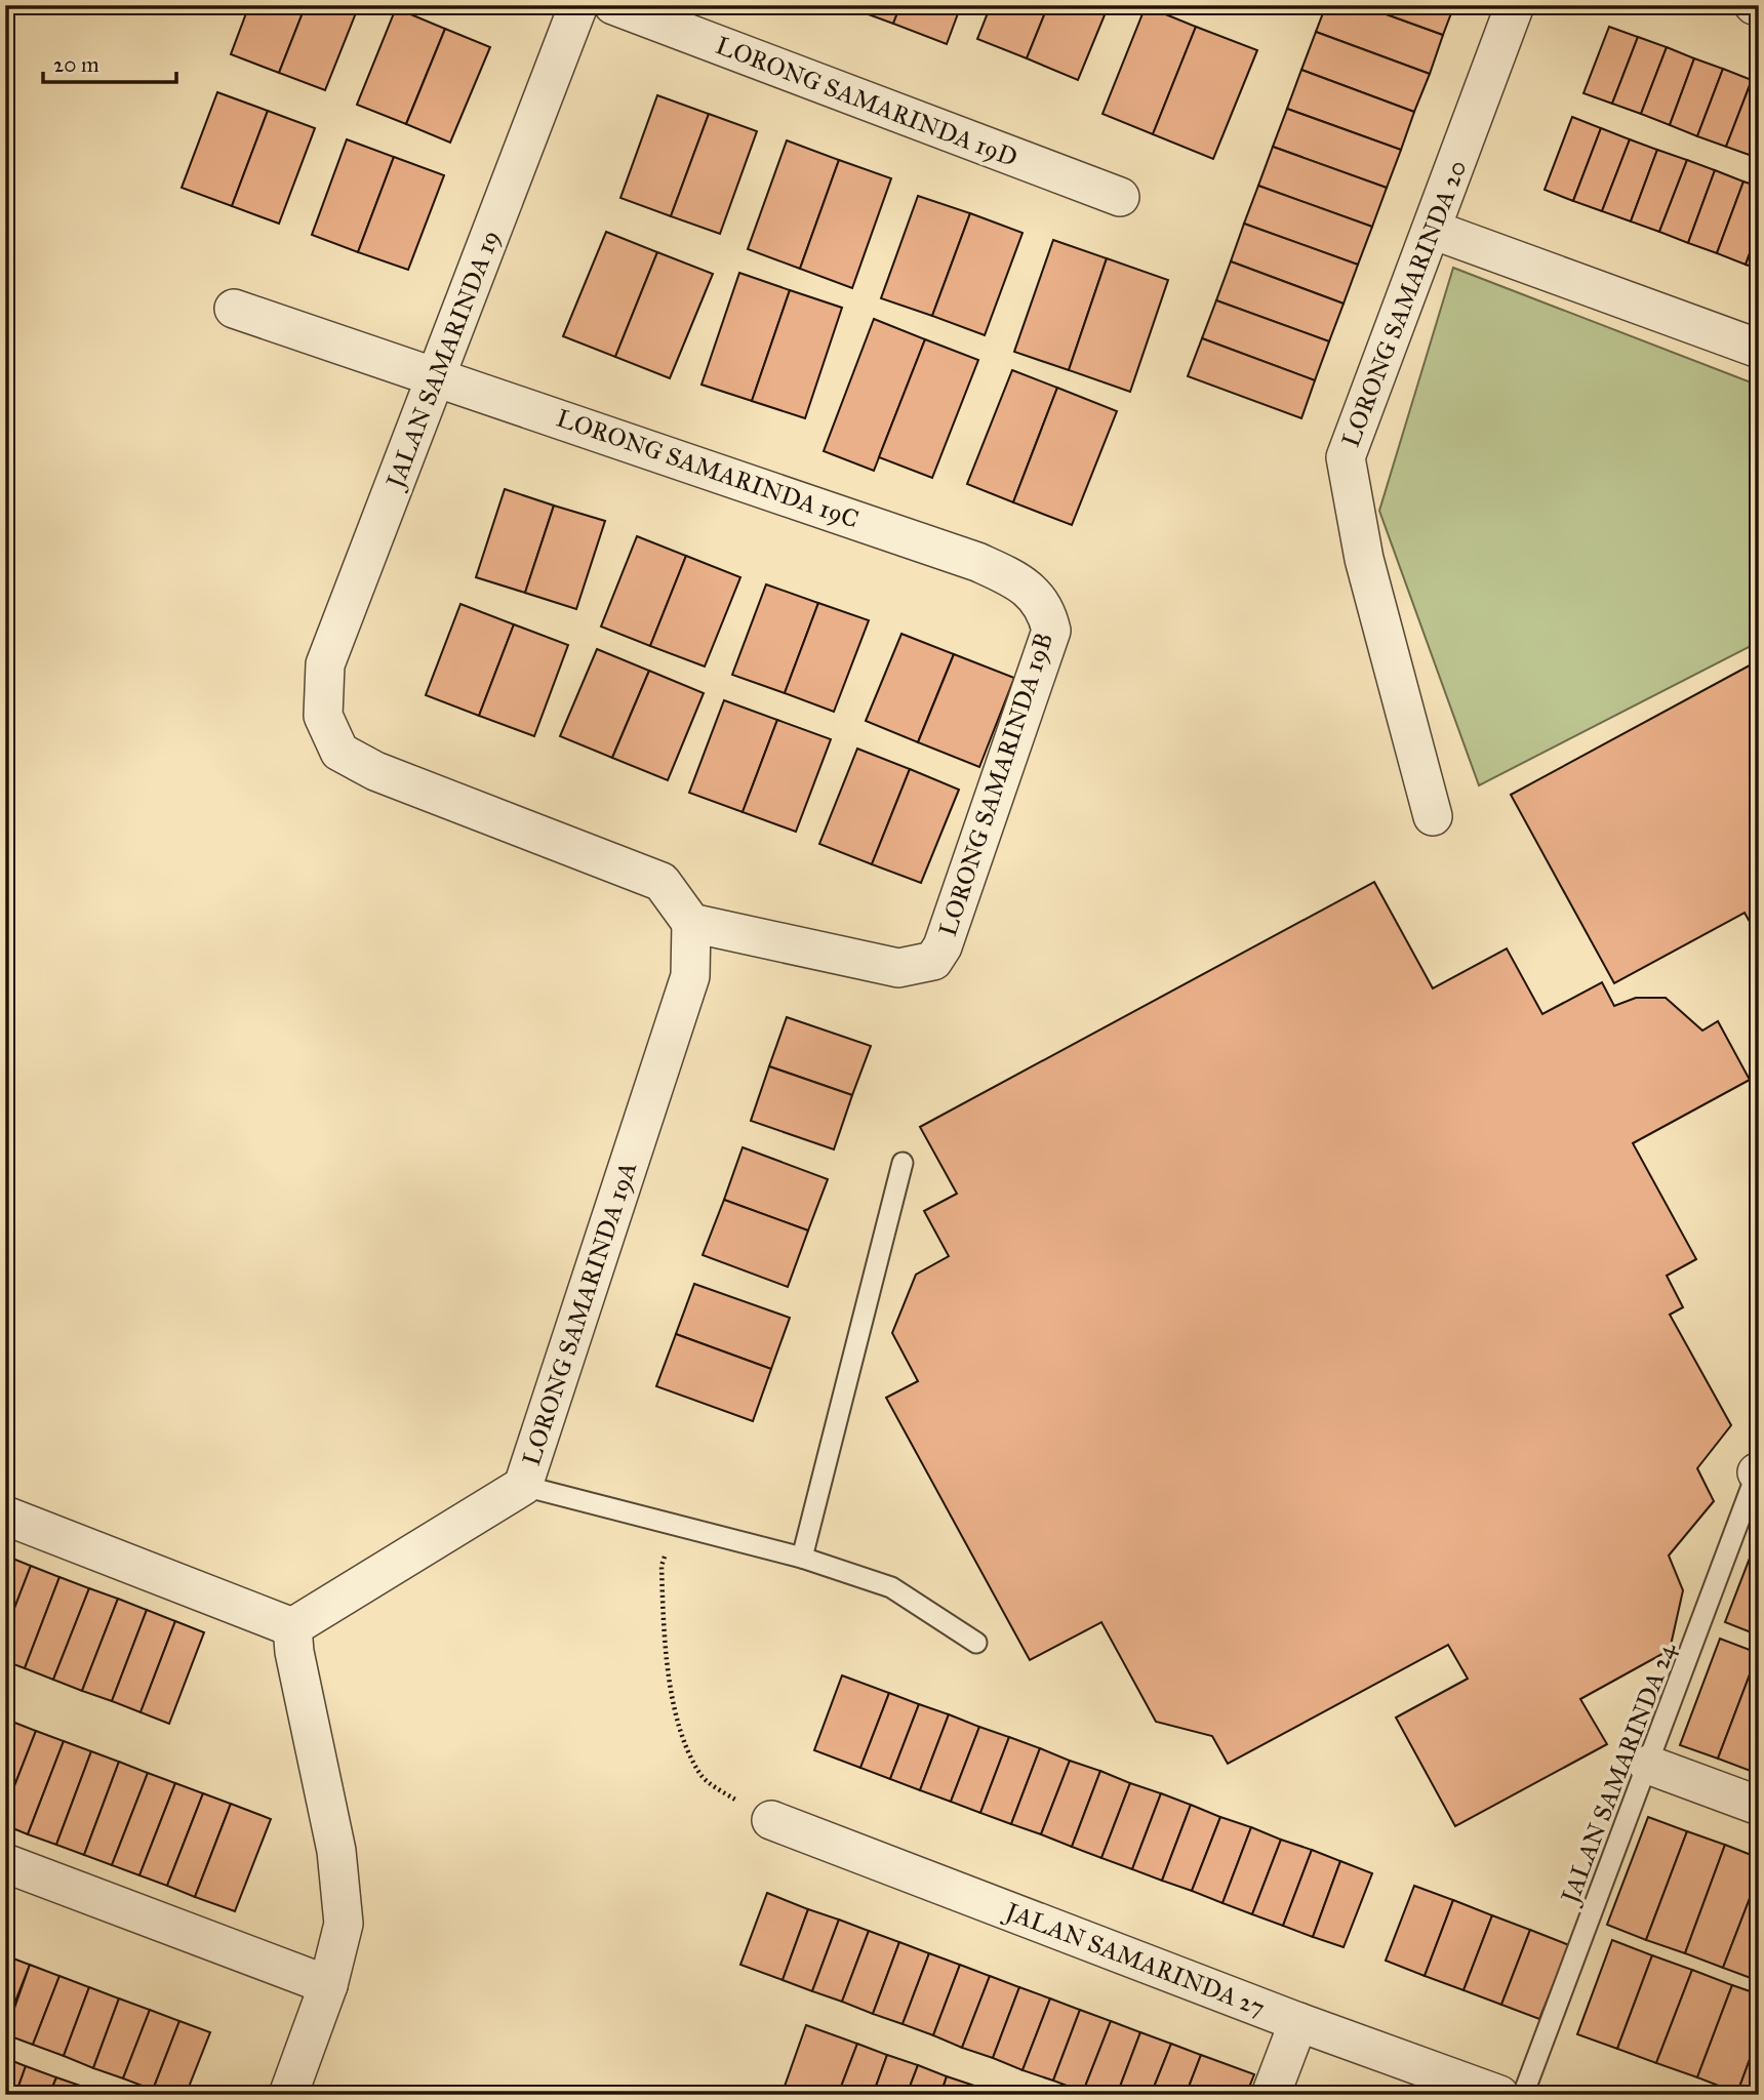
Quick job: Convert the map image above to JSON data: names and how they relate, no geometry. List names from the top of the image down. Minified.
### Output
{"streets":{"street":["LORONG SAMARINDA 19D","LORONG SAMARINDA 20","JALAN SAMARINDA 19","LORONG SAMARINDA 19C","LORONG SAMARINDA 19B","LORONG SAMARINDA 19A","JALAN SAMARINDA 27"],"lane":["JALAN SAMARINDA 24"]},"crossings":[["JALAN SAMARINDA 19","LORONG SAMARINDA 19C"],["JALAN SAMARINDA 19","LORONG SAMARINDA 19B"],["JALAN SAMARINDA 19","LORONG SAMARINDA 19A"],["LORONG SAMARINDA 19C","LORONG SAMARINDA 19B"],["LORONG SAMARINDA 19B","LORONG SAMARINDA 19A"]],"scale_bar":"20 m"}
